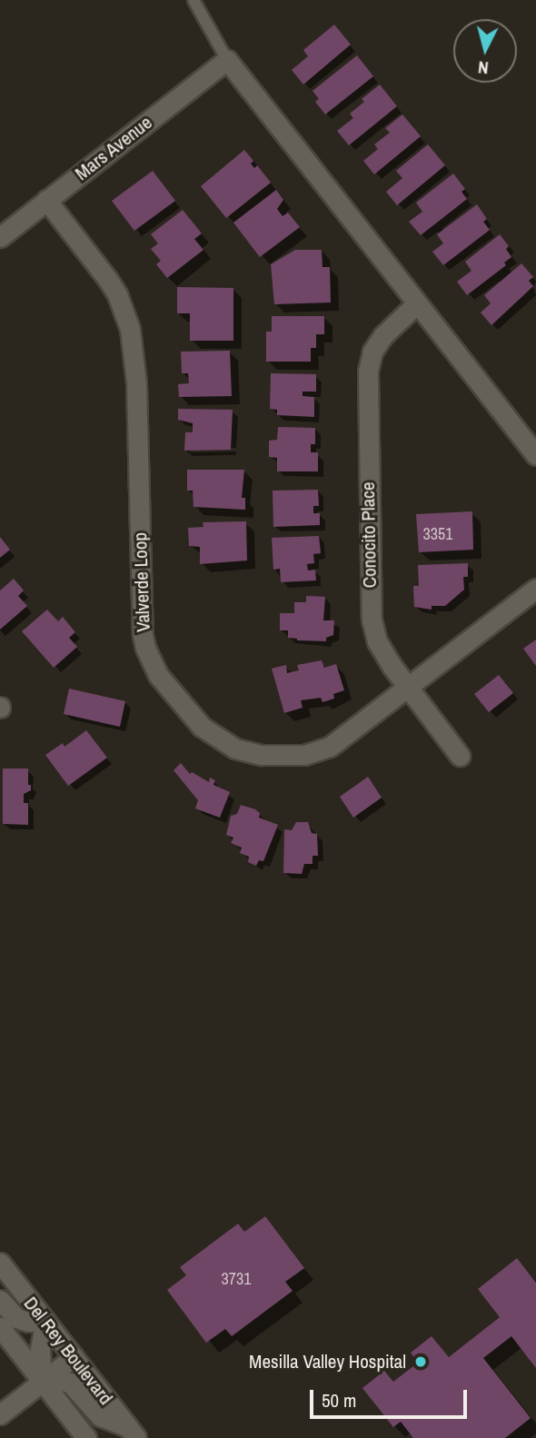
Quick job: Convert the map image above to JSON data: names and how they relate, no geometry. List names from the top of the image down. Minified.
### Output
{"streets":{"street":["Mars Avenue","Conocito Place","Valverde Loop","Del Rey Boulevard"]},"crossings":[["Mars Avenue","Valverde Loop"],["Conocito Place","Valverde Loop"]],"places":["Mesilla Valley Hospital"],"house_numbers":["3351","3731"],"scale_bar":"50 m","north":"bottom"}
